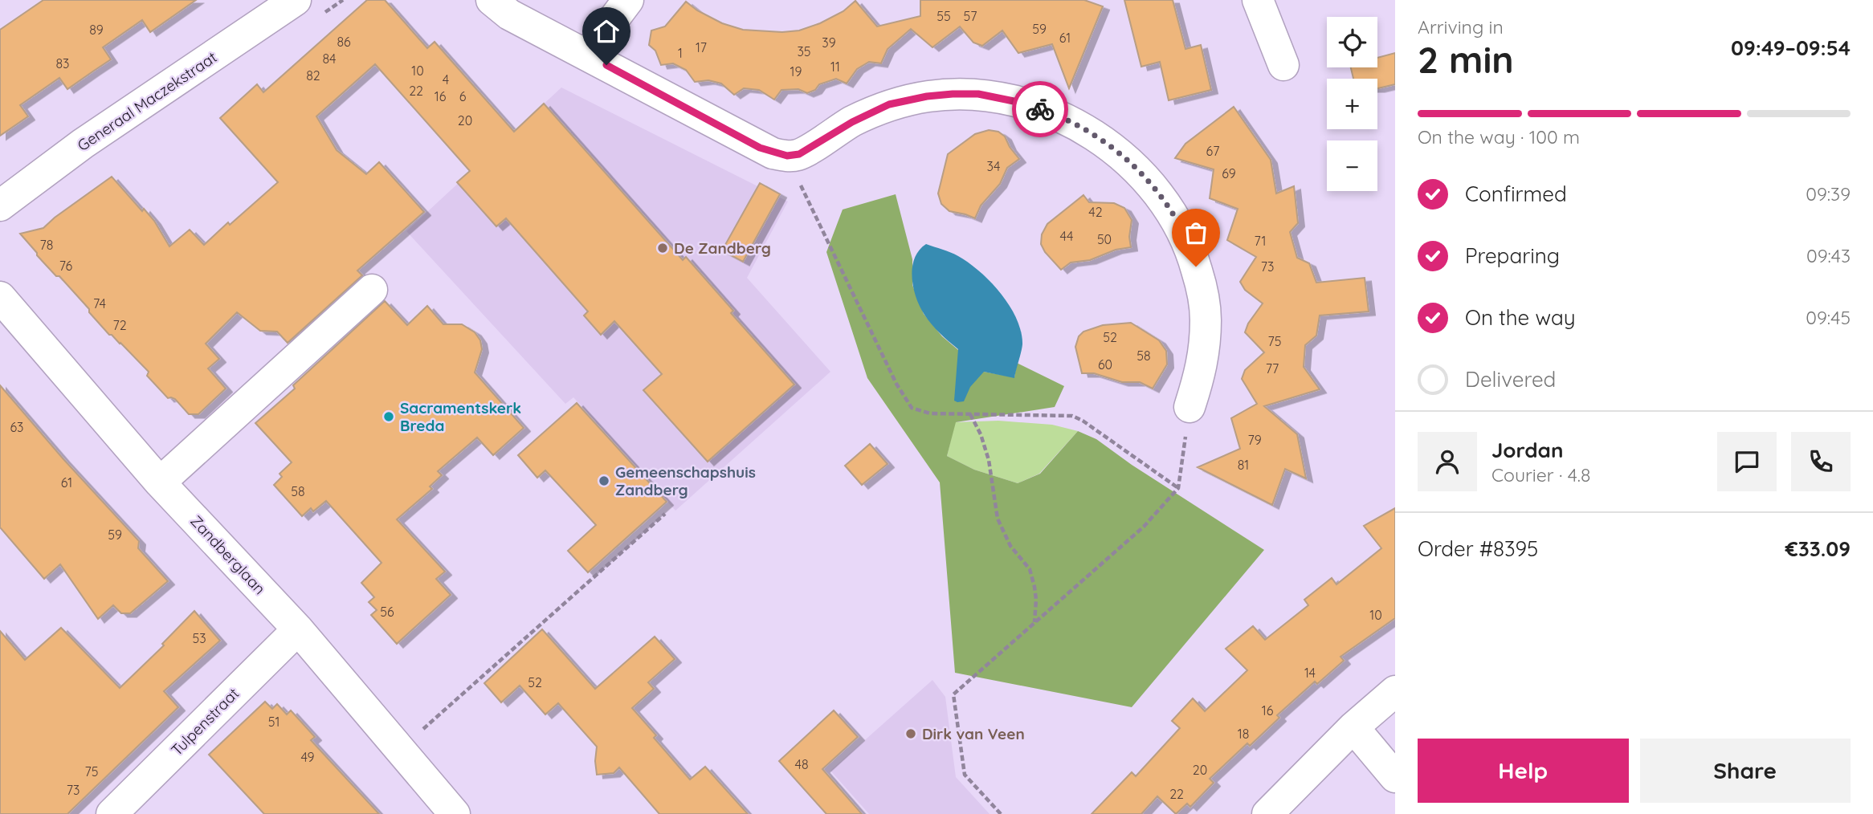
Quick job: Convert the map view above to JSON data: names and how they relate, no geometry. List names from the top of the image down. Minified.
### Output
{"streets":{"street":["Generaal Maczekstraat","Zandberglaan","Tulpenstraat"]},"crossings":[["Zandberglaan","Tulpenstraat"]],"places":["De Zandberg","Sacramentskerk Breda","Gemeenschapshuis Zandberg","Dirk van Veen"],"house_numbers":["55","57","59","89","61","86","39","17","35","1","84","83","11","10","19","82","4","22","16","6","20","67","34","69","42","44","50","71","78","76","73","74","72","52","75","58","60","77","63","79","81","61","58","59","56","10","53","14","52","16","51","18","49","48","20","75","73","22"],"page":{"heading":["2 min","Arriving in","09:49–09:54"],"panel":["Jordan","Courier · 4.8","Order #8395","€33.09"],"map_buttons":["+","−"],"bar":"On the way · 100 m","list":[["Confirmed","09:39"],["Preparing","09:43"],["On the way","09:45"],"Delivered"],"buttons":["Help","Share"]}}
